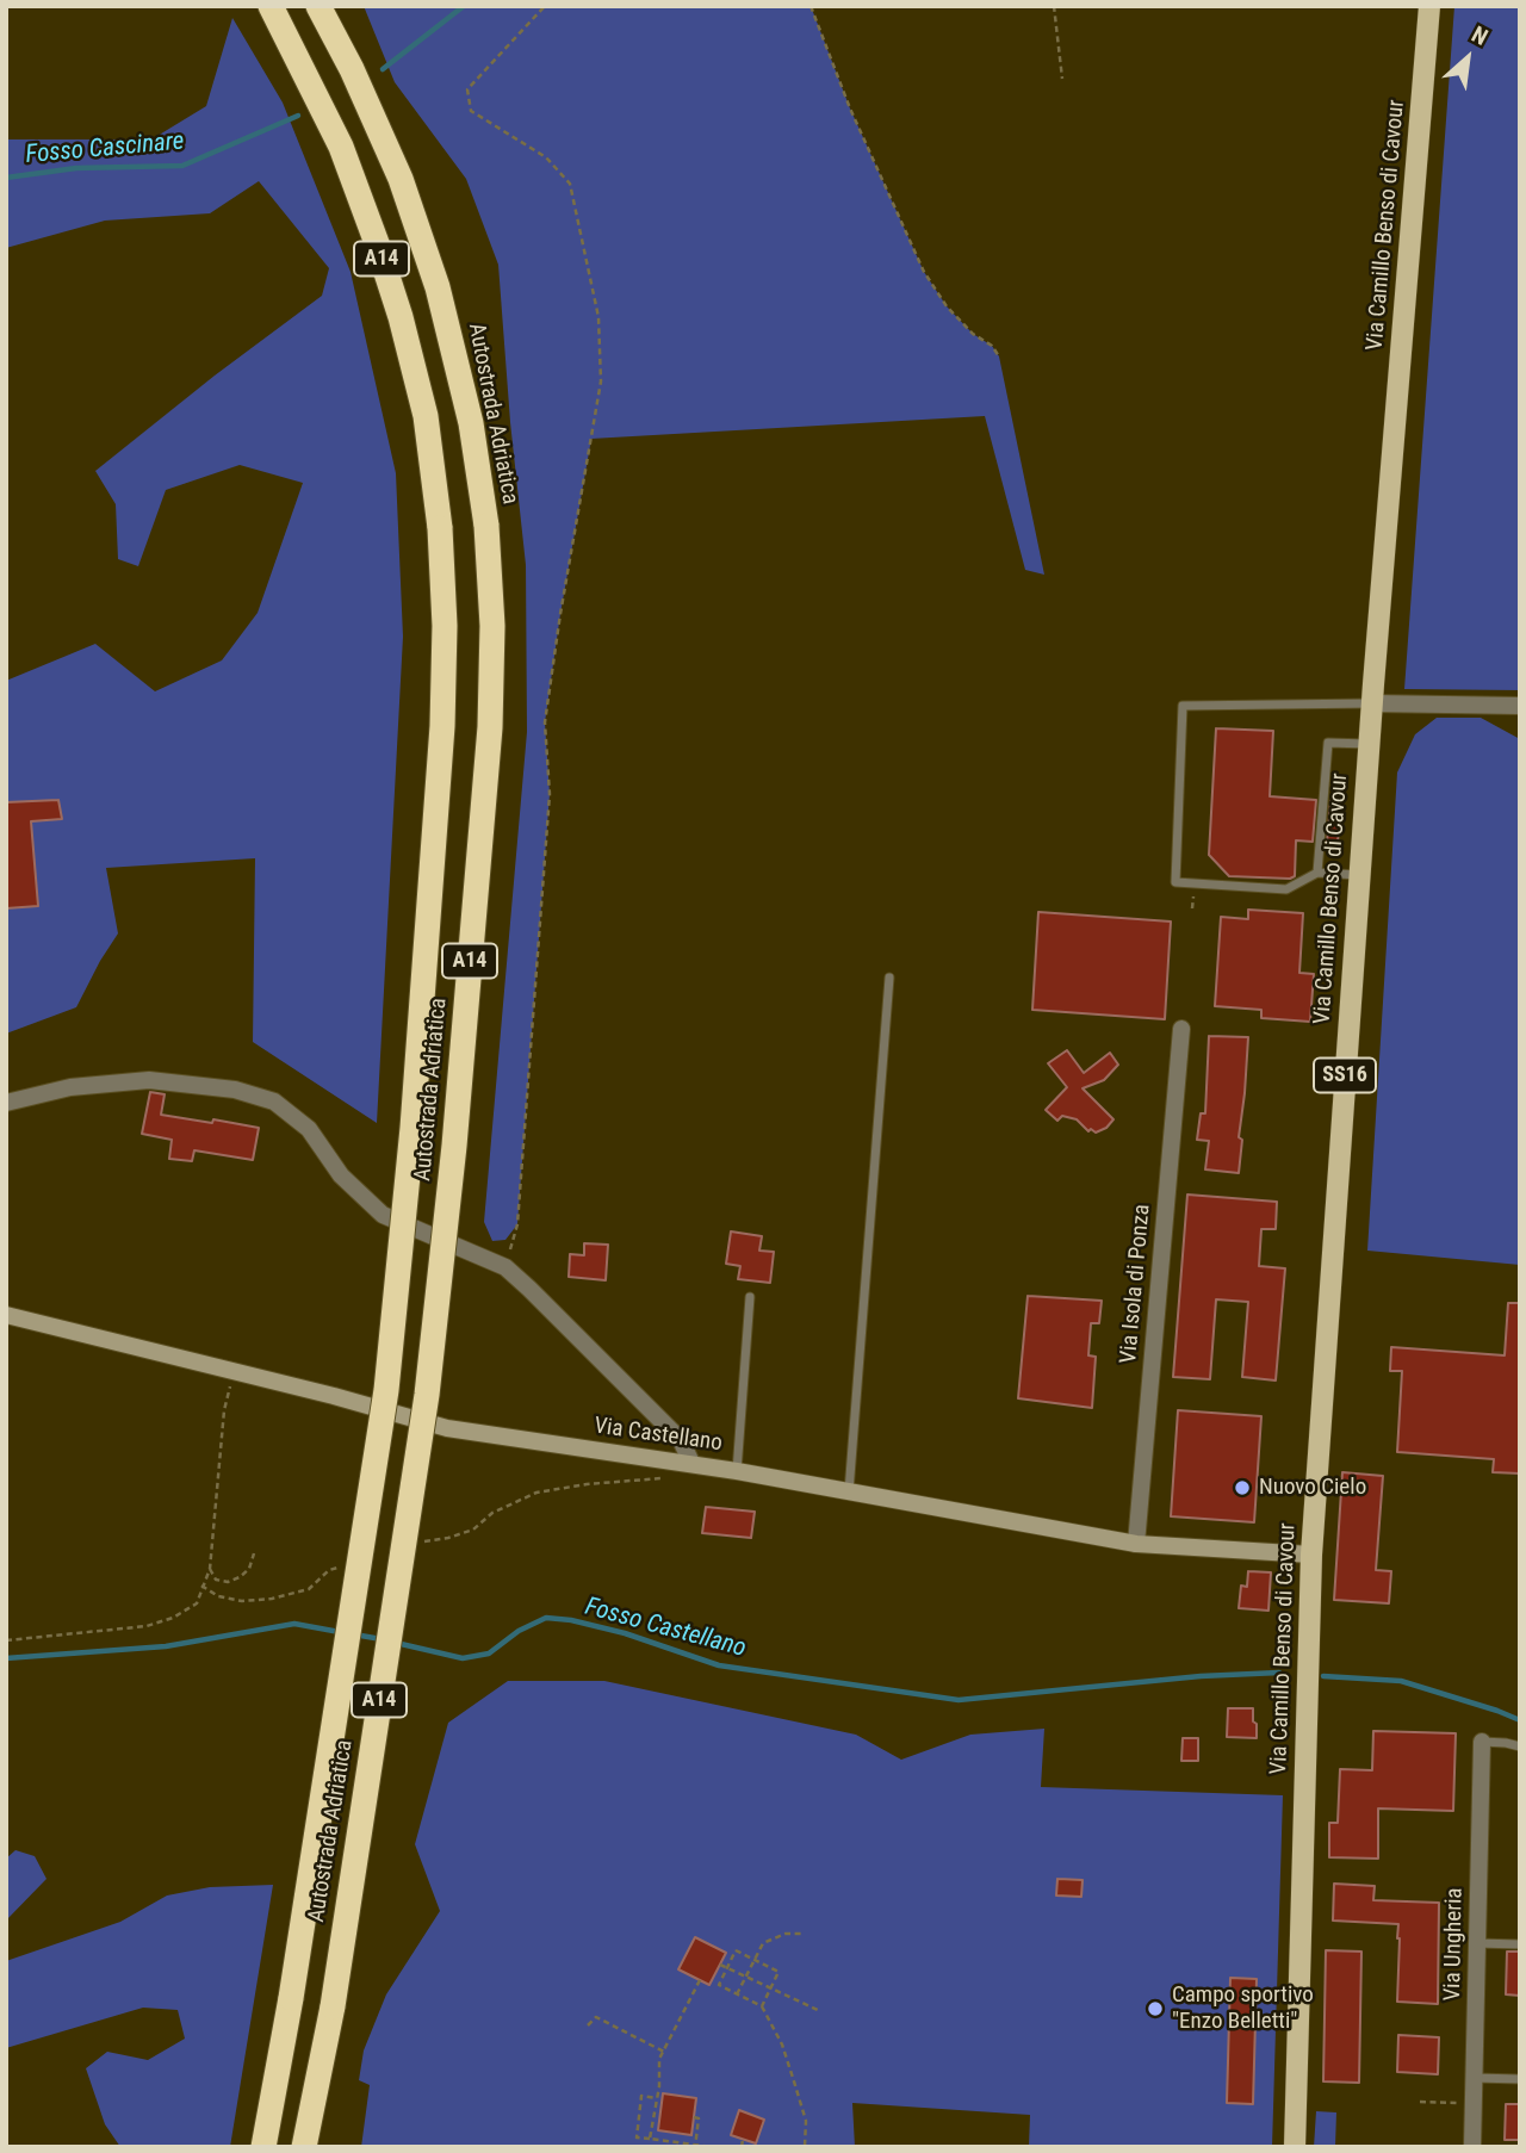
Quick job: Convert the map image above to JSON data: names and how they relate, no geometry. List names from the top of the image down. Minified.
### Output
{"streets":{"highway":["A14","Autostrada Adriatica"],"main road":["Via Camillo Benso di Cavour","SS16"],"street":["Via Isola di Ponza","Via Castellano","Via Ungheria"]},"crossings":[["Via Camillo Benso di Cavour","Via Castellano"],["Via Isola di Ponza","Via Castellano"]],"water":["Fosso Cascinare","Fosso Castellano"],"places":["Nuovo Cielo","Campo sportivo \"Enzo Belletti\""],"north":"top right"}
